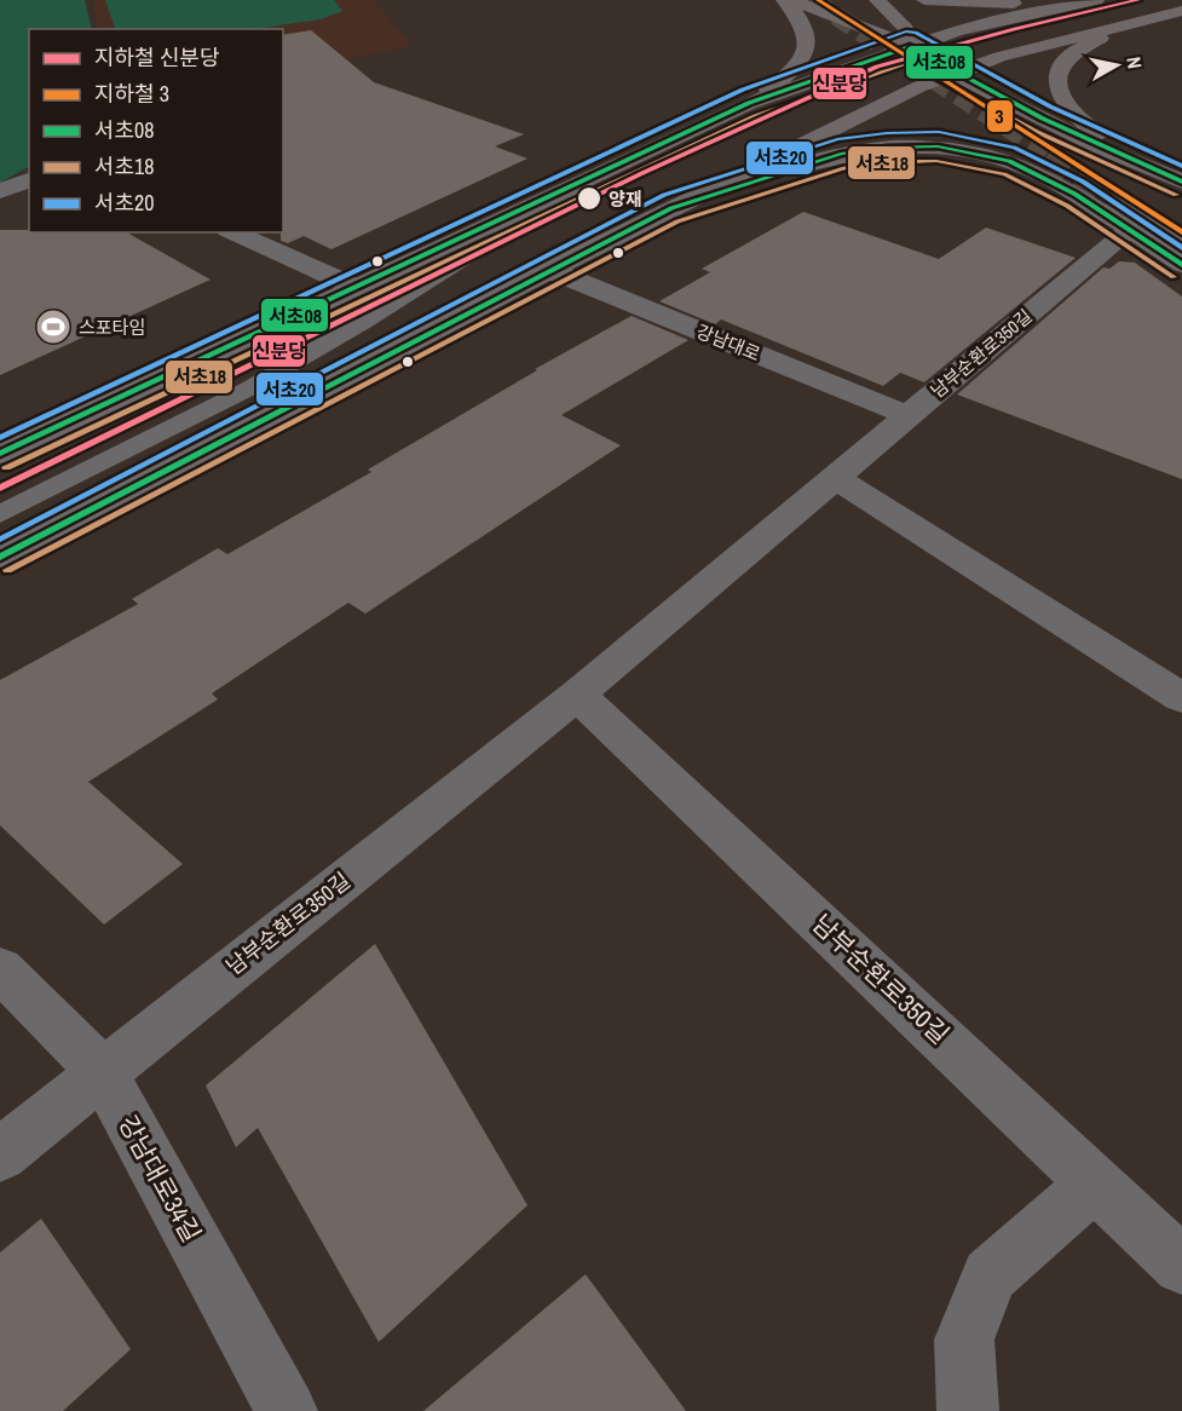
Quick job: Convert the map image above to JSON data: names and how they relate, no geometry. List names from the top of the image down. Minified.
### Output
{"streets":{"street":["강남대로","남부순환로350길","강남대로34길"]},"crossings":[["강남대로","남부순환로350길"],["남부순환로350길","강남대로34길"]],"places":{"other":["양재"],"sports":["스포타임"]},"lines":["metro line 신분당","metro line 3","transit line 서초20","transit line 서초08","transit line 서초18"],"legend":["지하철 신분당","지하철 3","서초08","서초18","서초20"],"north":"right"}
